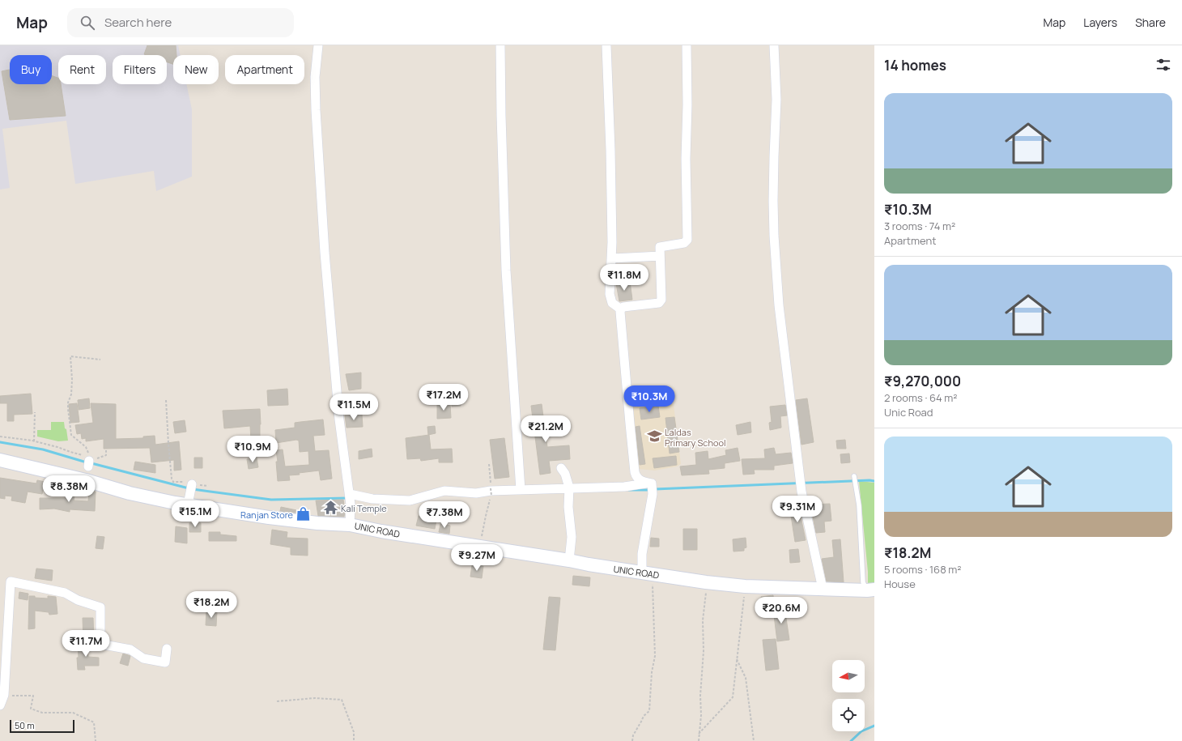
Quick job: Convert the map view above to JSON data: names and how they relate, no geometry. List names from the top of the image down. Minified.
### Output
{"streets":{"main road":["UNIC ROAD"]},"places":{"school or university":["Laldas Primary School"],"temple":["Kali Temple"],"shop":["Ranjan Store"]},"scale_bar":"50 m","north":"left","page":{"header":"Map","search":"Search here","nav":["Map","Layers","Share"],"heading":"14 homes","chip":["Buy","Rent","Filters","New","Apartment"],"list":[{"name":"₹10.3M","note":"3 rooms · 74 m² · Apartment"},{"name":"₹9,270,000","note":"2 rooms · 64 m² · Unic Road"},{"name":"₹18.2M","note":"5 rooms · 168 m² · House"}],"price":["₹11.8M","₹17.2M","₹10.3M","₹11.5M","₹21.2M","₹10.9M","₹8.38M","₹9.31M","₹15.1M","₹7.38M","₹9.27M","₹18.2M","₹20.6M","₹11.7M"],"scale":"50 m"}}
